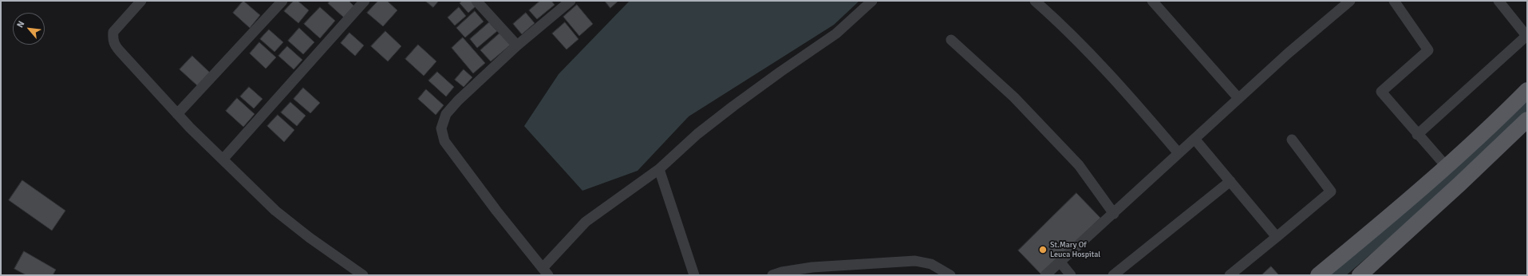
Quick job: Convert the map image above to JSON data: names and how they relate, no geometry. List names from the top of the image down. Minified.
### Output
{"places":["St.Mary Of Leuca Hospital"],"north":"top left"}
